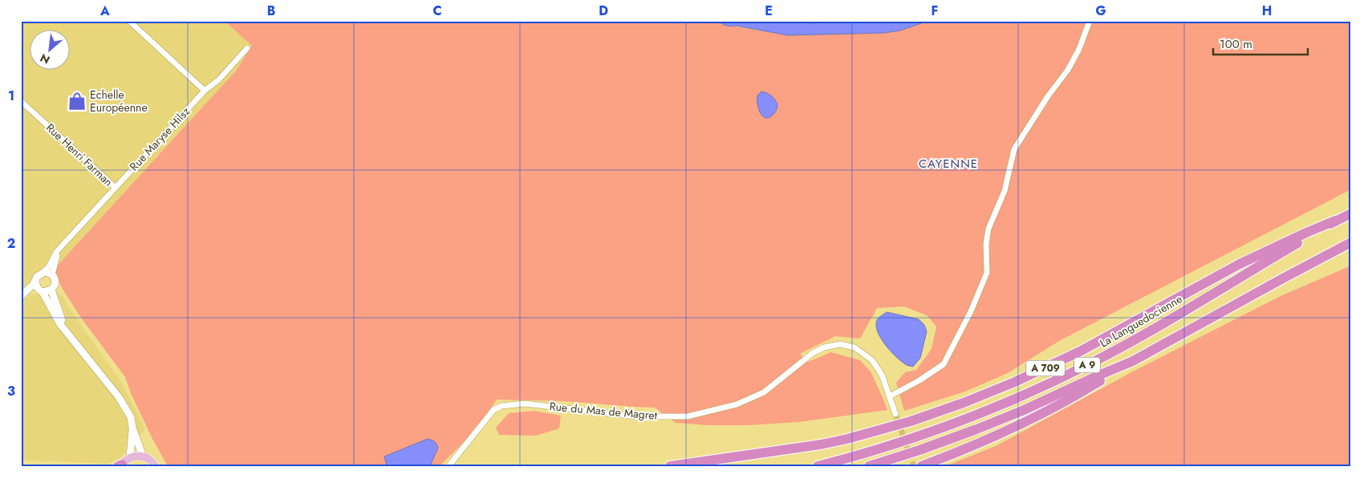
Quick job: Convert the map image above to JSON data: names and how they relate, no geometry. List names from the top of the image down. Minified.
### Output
{"streets":{"highway":["La Languedocienne","A 9","A 709"],"street":["Rue Maryse Hilsz","Rue Henri Farman","Rue du Mas de Magret"]},"crossings":[["Rue Maryse Hilsz","Rue Henri Farman"],["La Languedocienne","A 709"]],"districts":["CAYENNE"],"places":{"shop":["Echelle Européenne"]},"scale_bar":"100 m","north":"bottom left","grid":{"columns":["A","B","C","D","E","F","G","H"],"rows":["1","2","3"]}}
